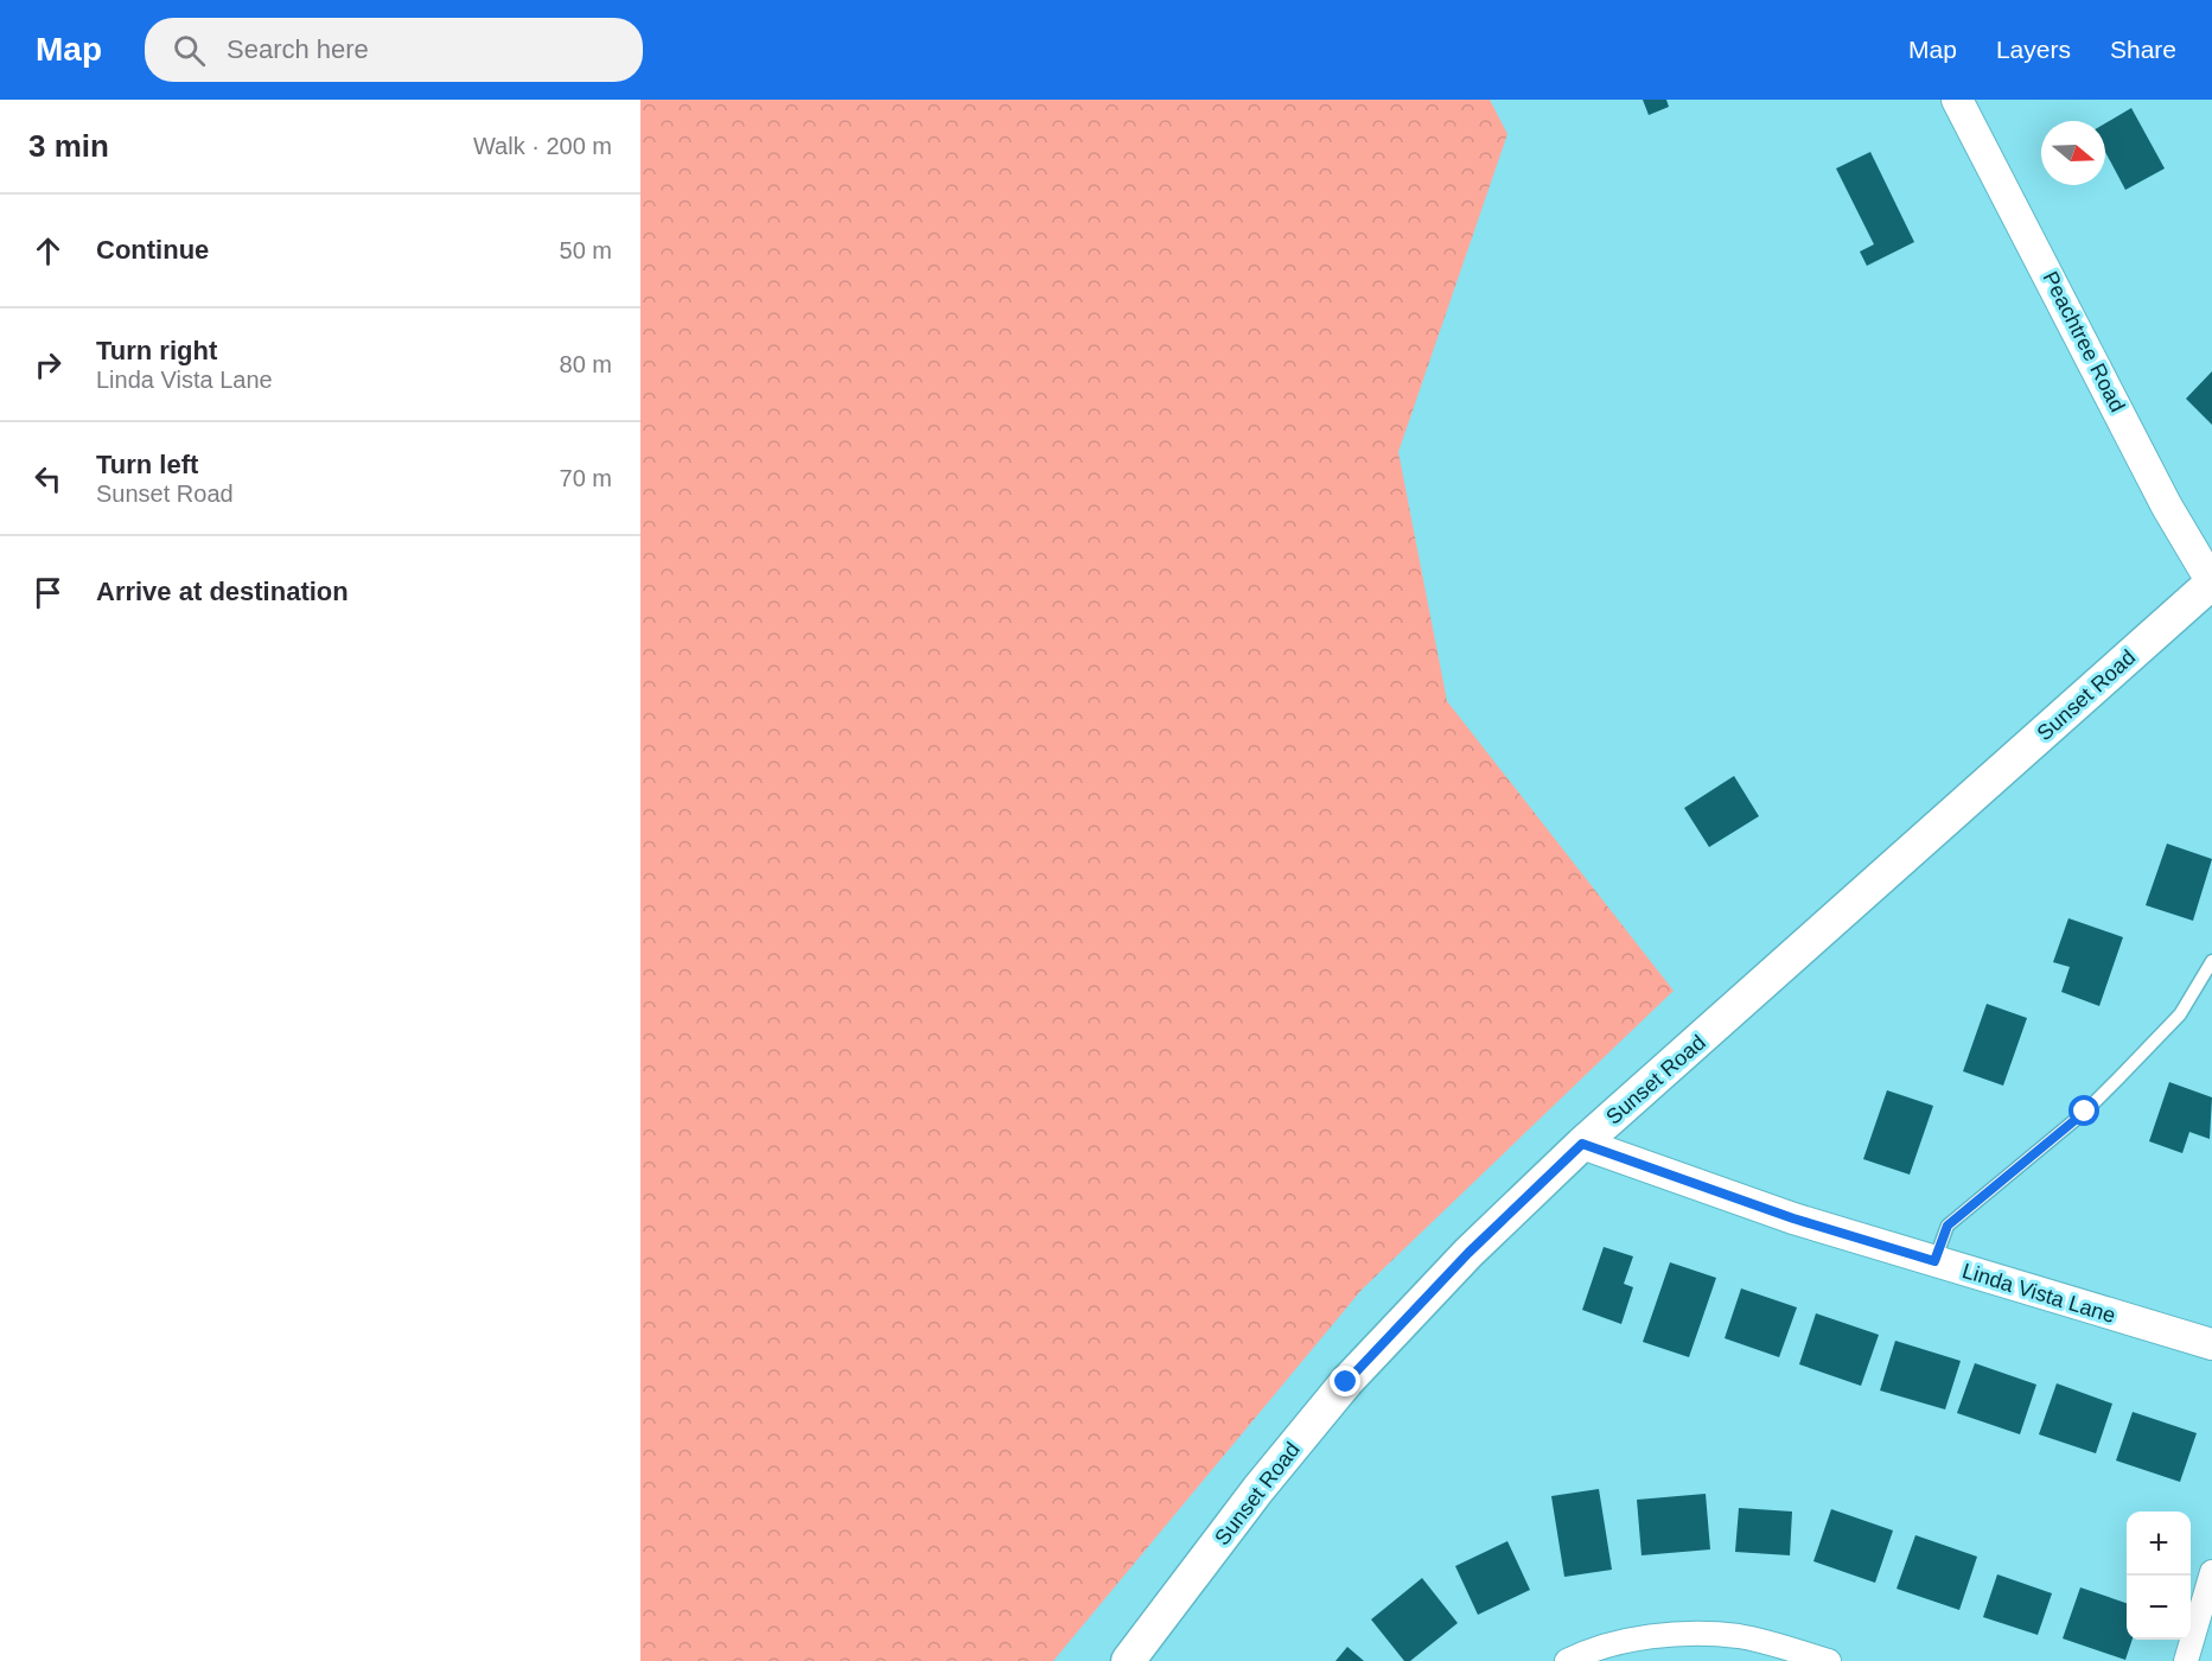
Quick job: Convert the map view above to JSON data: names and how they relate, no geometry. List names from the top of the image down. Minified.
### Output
{"streets":{"main road":["Sunset Road"],"street":["Peachtree Road","Linda Vista Lane"]},"crossings":[["Peachtree Road","Sunset Road"],["Sunset Road","Linda Vista Lane"]],"north":"right","page":{"header":"Map","search":"Search here","nav":["Map","Layers","Share"],"heading":["3 min","Walk · 200 m"],"list":[["Continue","50 m"],["Turn right","Linda Vista Lane","80 m"],["Turn left","Sunset Road","70 m"],"Arrive at destination"],"map_buttons":["+","−"]}}
